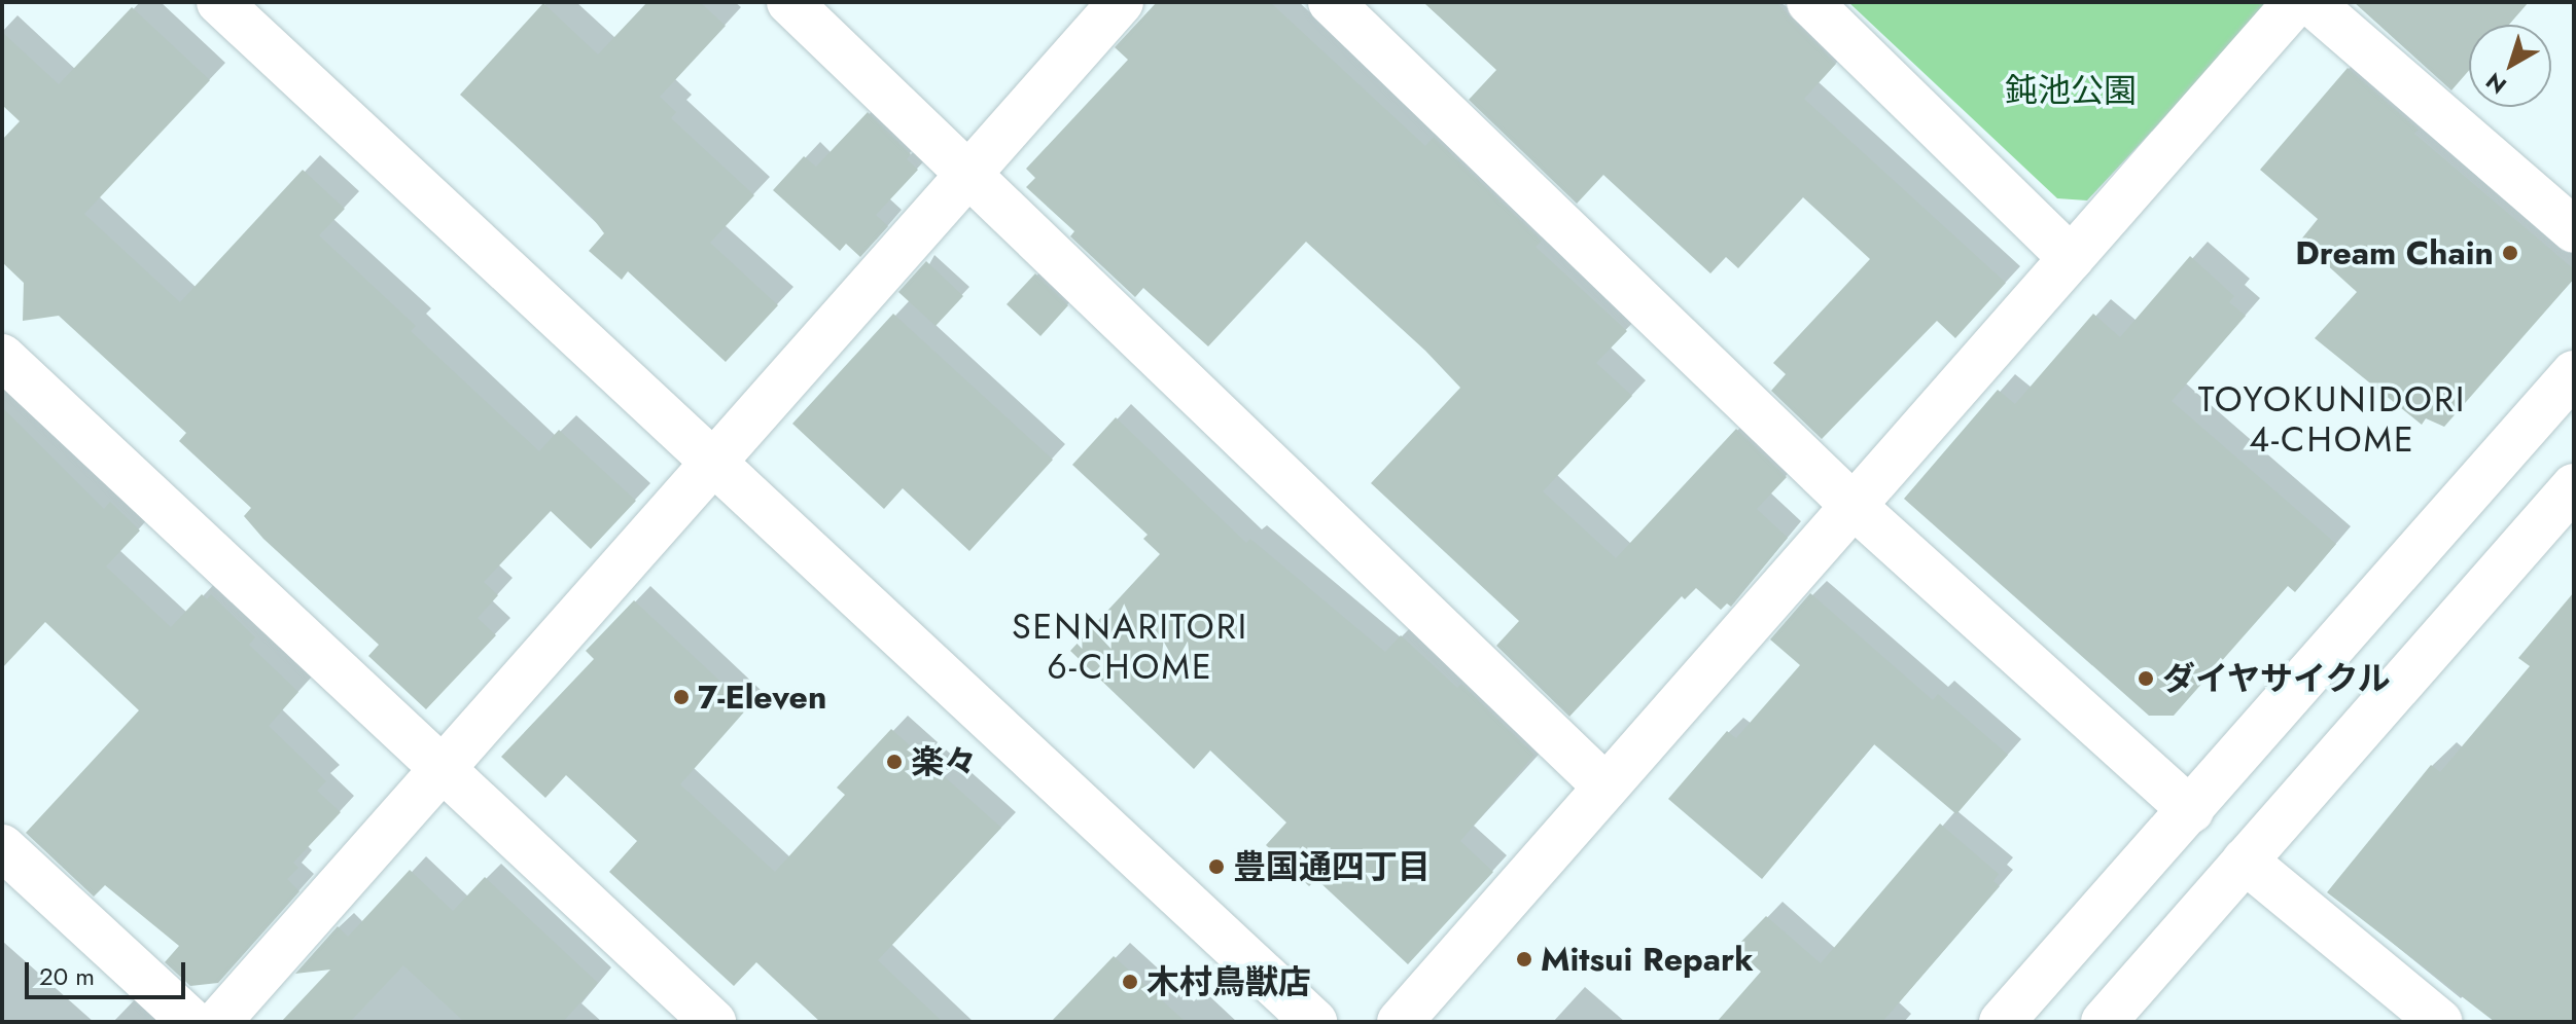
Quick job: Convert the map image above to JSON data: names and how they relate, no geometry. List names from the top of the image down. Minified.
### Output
{"districts":["TOYOKUNIDORI 4-CHOME","SENNARITORI 6-CHOME"],"parks":["鈍池公園"],"places":["Dream Chain","ダイヤサイクル","7-Eleven","楽々","豊国通四丁目","Mitsui Repark","木村鳥獣店"],"scale_bar":"20 m","north":"bottom left"}
